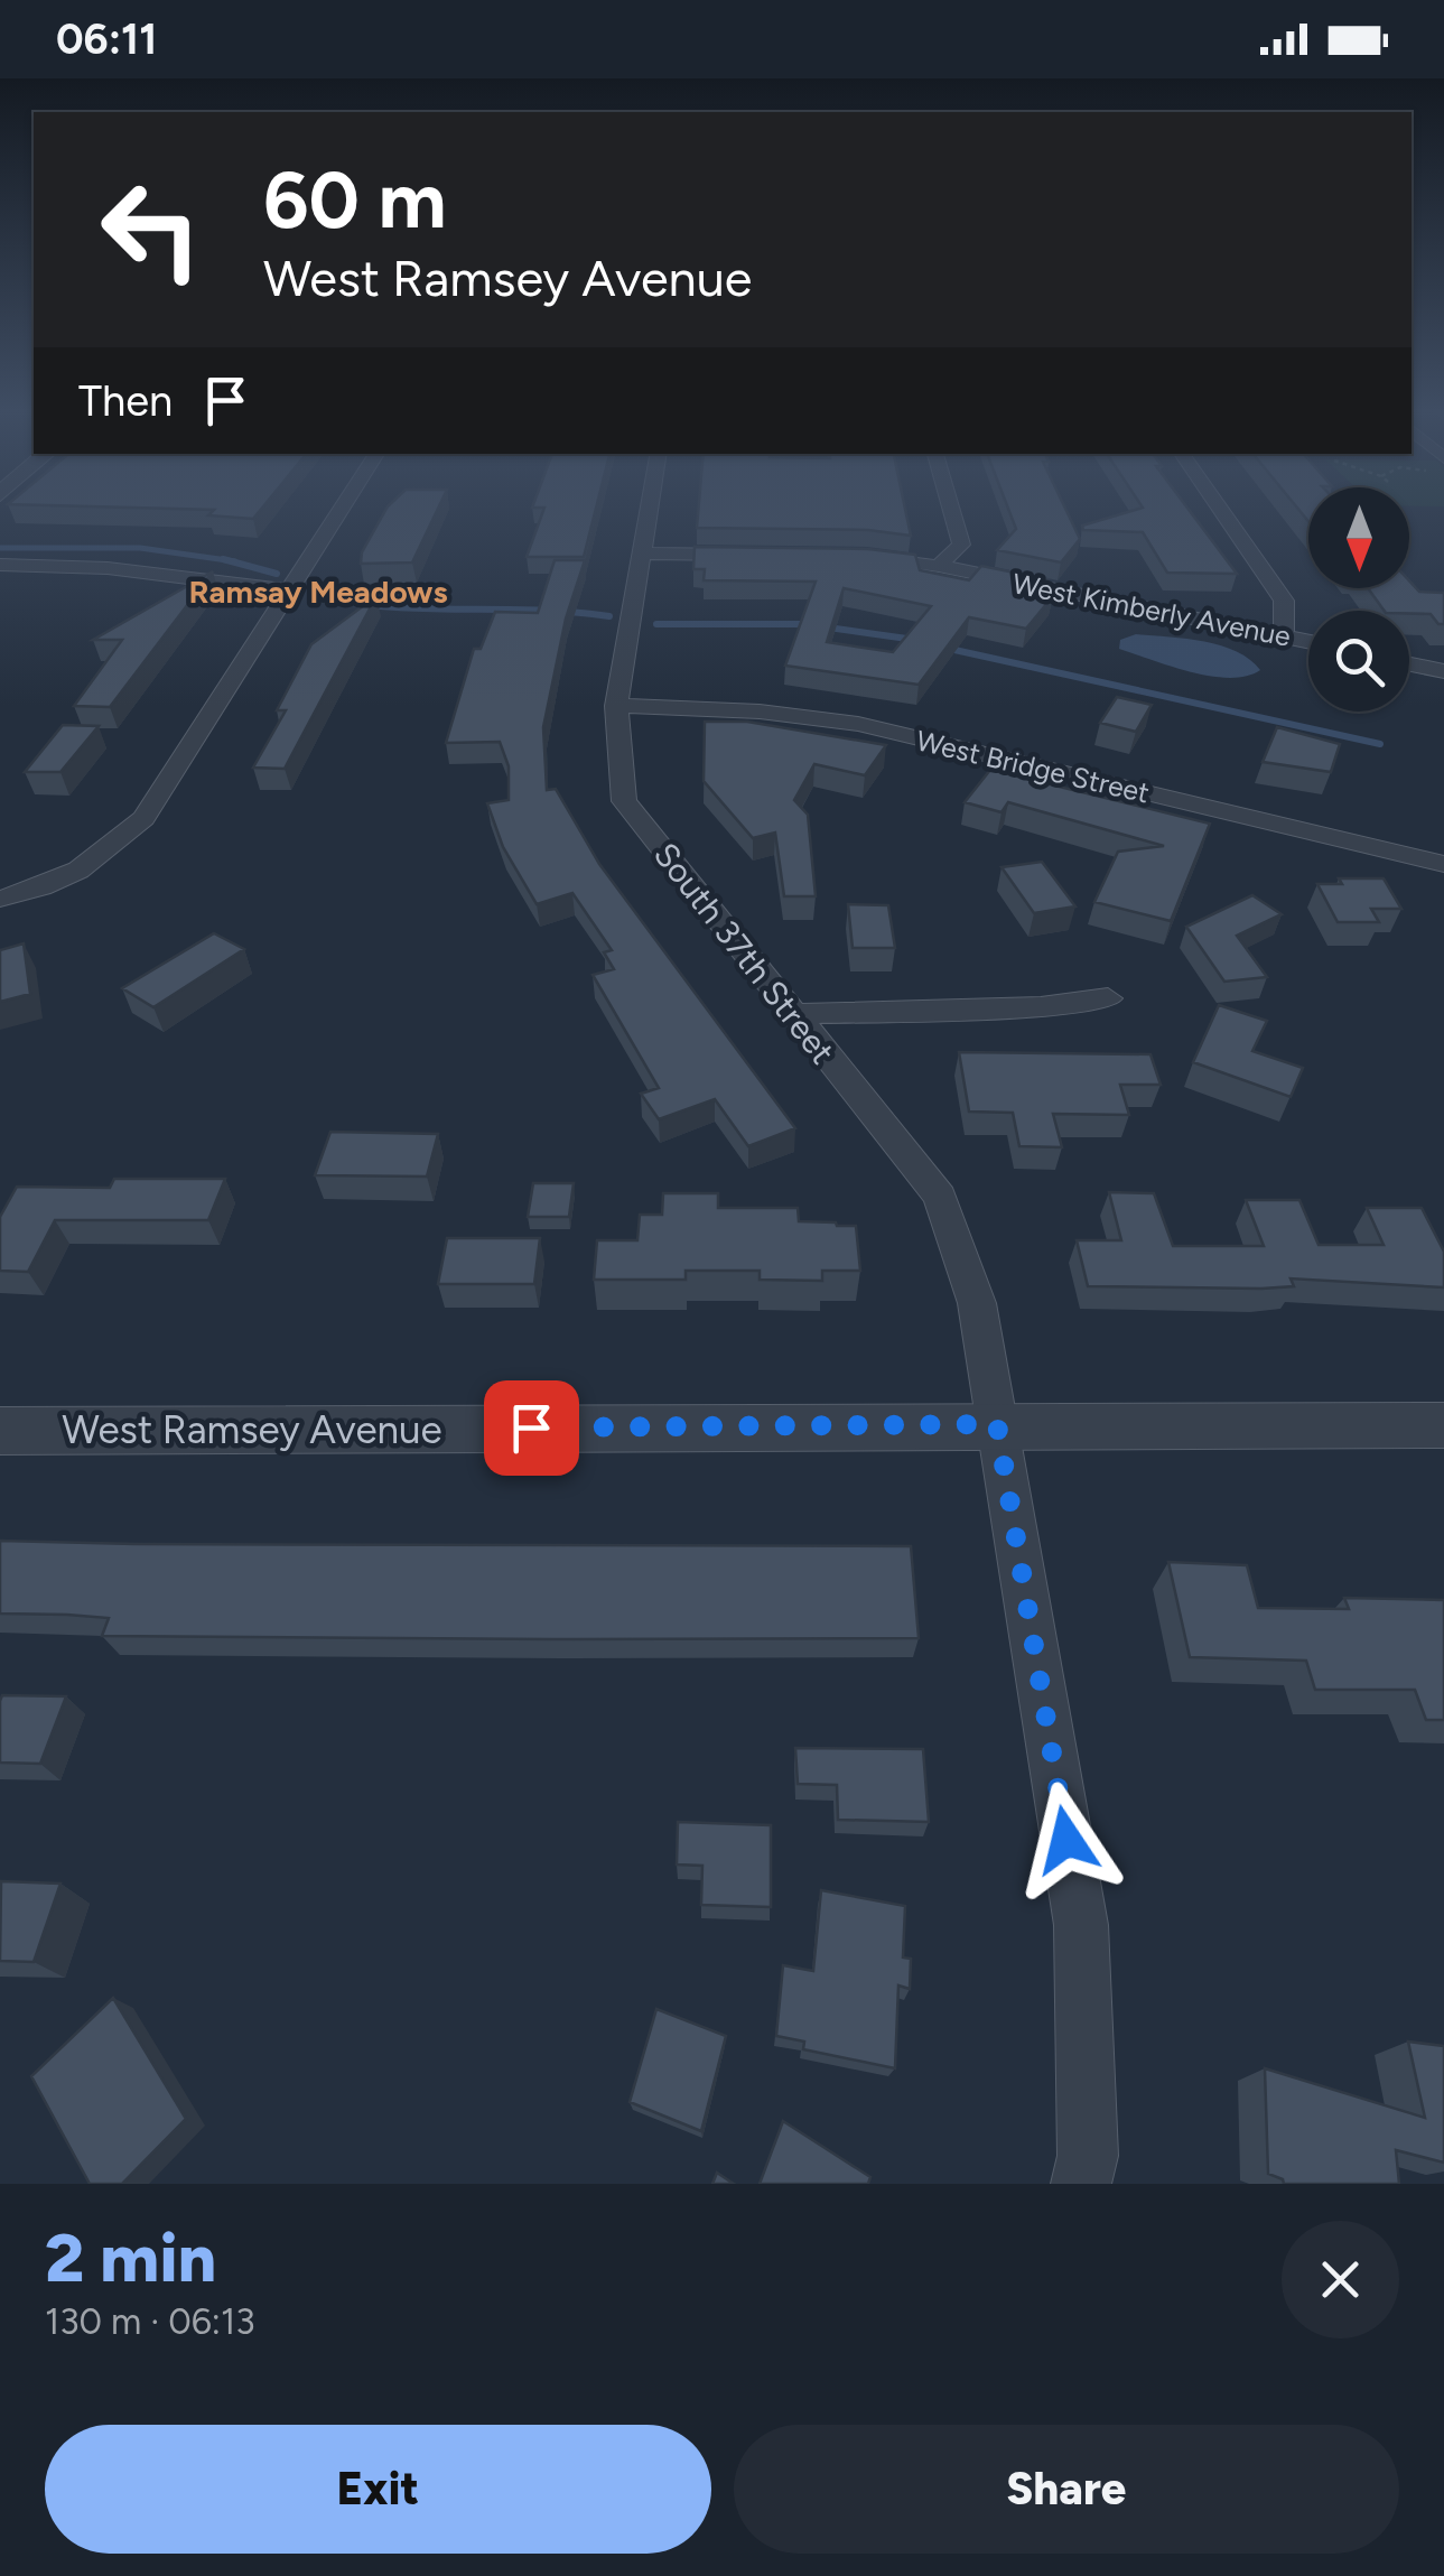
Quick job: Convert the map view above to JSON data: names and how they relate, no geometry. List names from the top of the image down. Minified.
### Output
{"streets":{"street":["West Kimberly Avenue","West Bridge Street","South 37th Street","West Ramsey Avenue"]},"crossings":[["West Bridge Street","South 37th Street"],["South 37th Street","West Ramsey Avenue"]],"districts":["Ramsay Meadows"],"north":"bottom","page":{"status":"06:11","turn":["60 m","West Ramsey Avenue"],"then":"Then","heading":["2 min","130 m · 06:13"],"buttons":["Exit","Share"]}}
